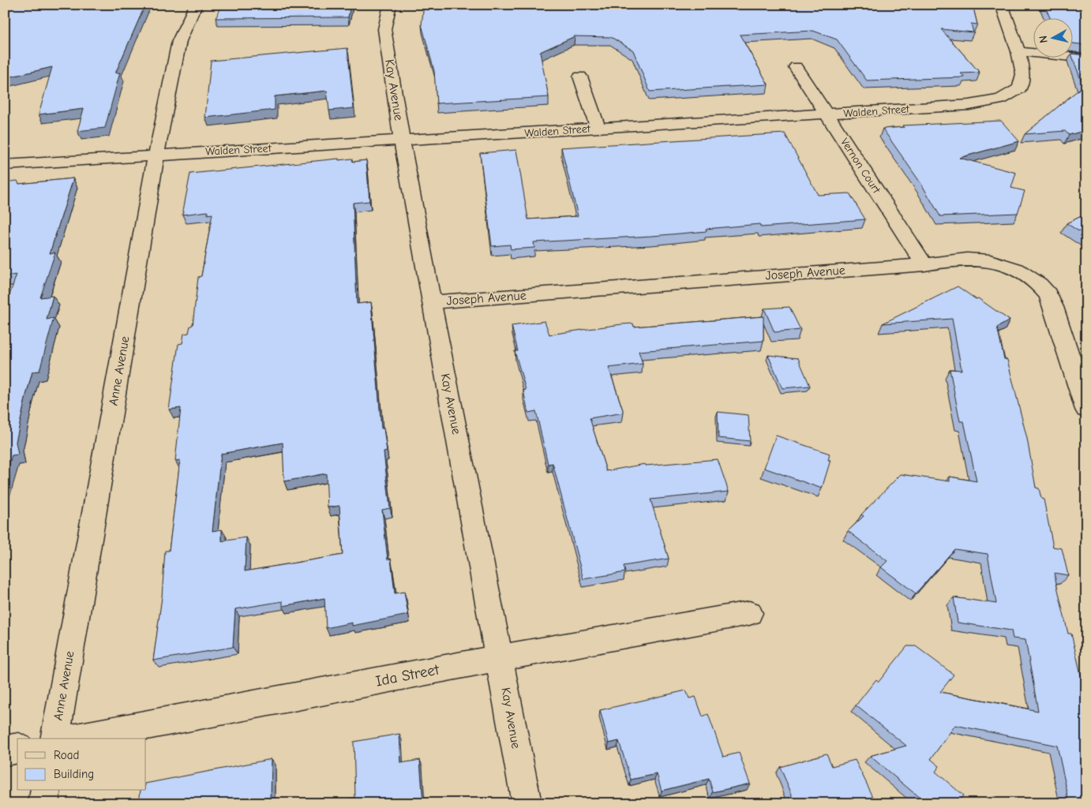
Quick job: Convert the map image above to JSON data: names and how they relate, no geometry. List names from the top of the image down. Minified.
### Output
{"streets":{"street":["Kay Avenue","Walden Street","Vernon Court","Joseph Avenue","Anne Avenue","Ida Street"]},"crossings":[["Kay Avenue","Walden Street"],["Kay Avenue","Joseph Avenue"],["Kay Avenue","Ida Street"],["Walden Street","Vernon Court"],["Walden Street","Anne Avenue"],["Vernon Court","Joseph Avenue"]],"legend":["Road","Building"],"north":"left"}
